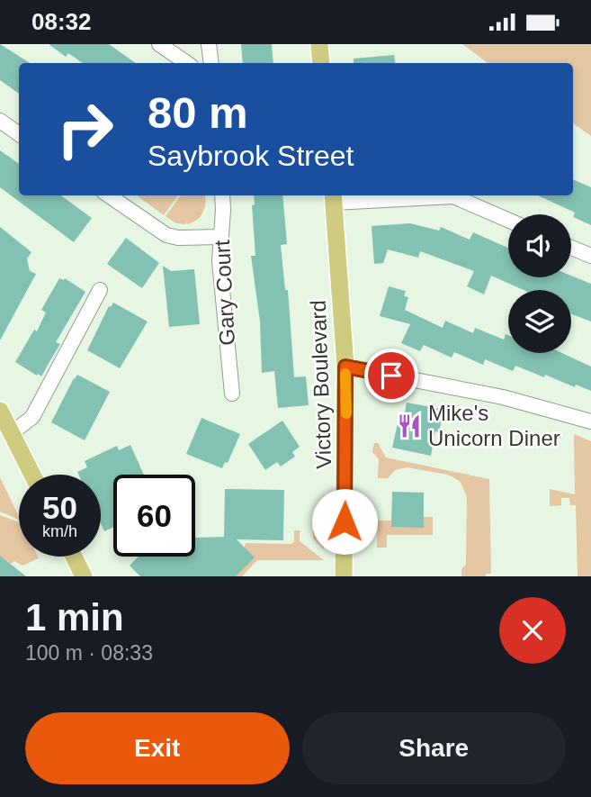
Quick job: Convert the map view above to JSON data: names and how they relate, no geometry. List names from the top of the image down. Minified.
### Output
{"streets":{"main road":["Victory Boulevard"],"street":["Gary Court"]},"places":{"restaurant":["Mike's Unicorn Diner"]},"page":{"status":"08:32","turn":["80 m","Saybrook Street"],"speed":"50 km/h","limit":"60","heading":["1 min","100 m · 08:33"],"buttons":["Exit","Share"]}}
